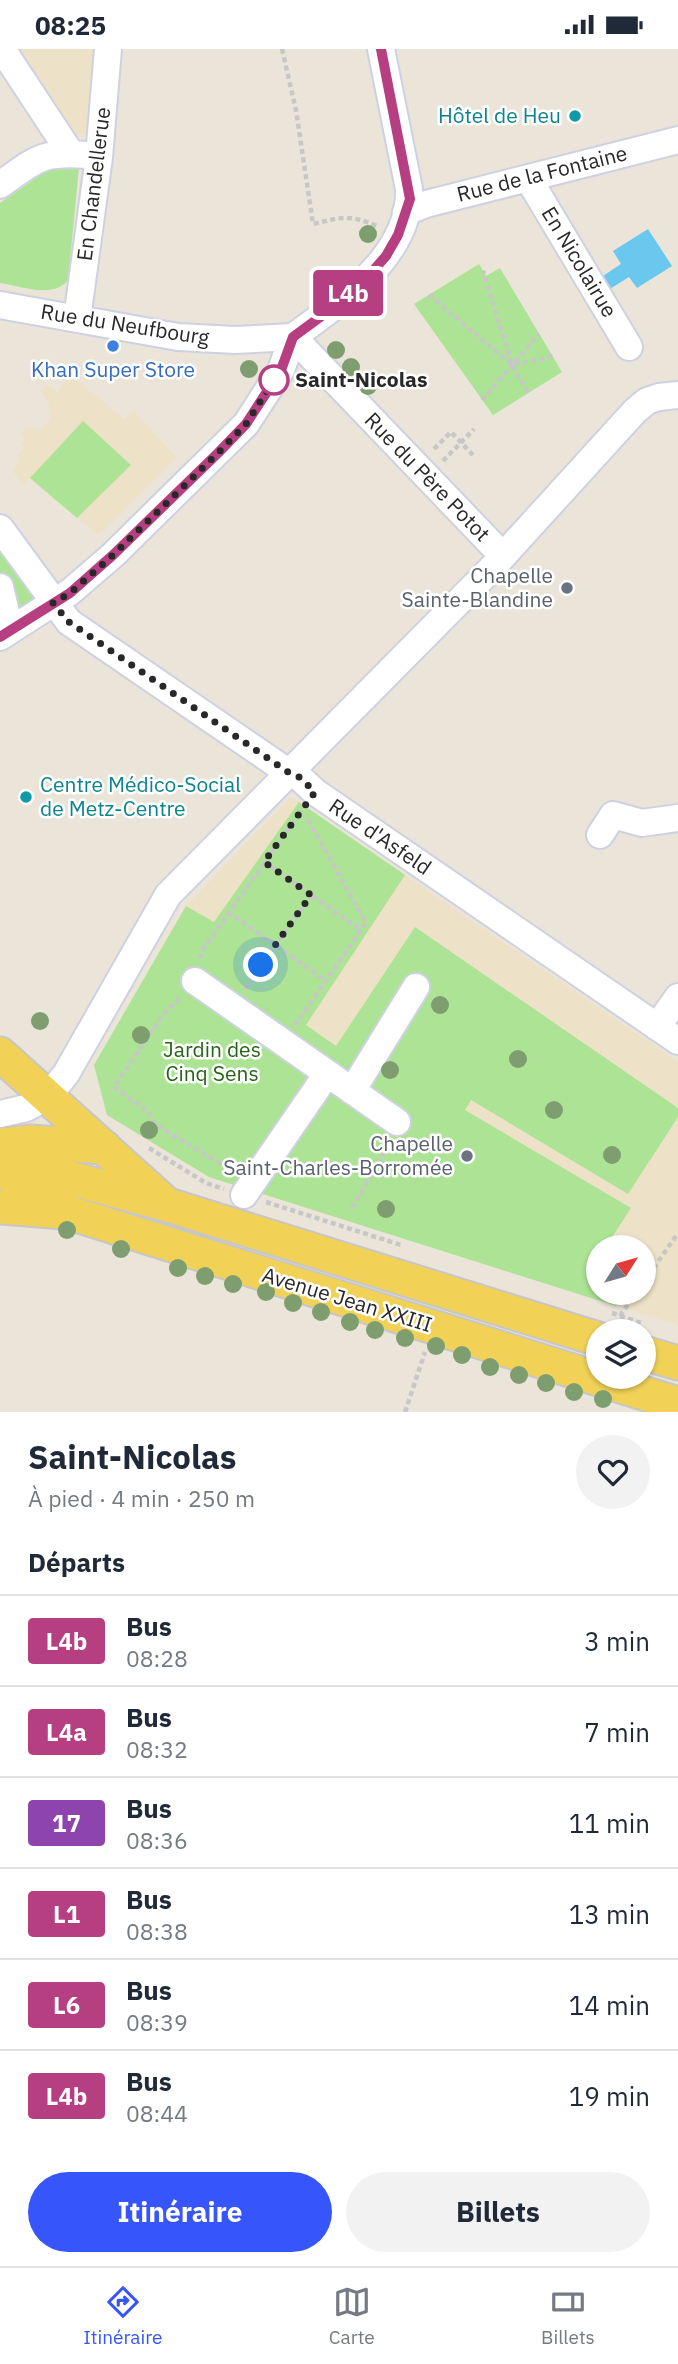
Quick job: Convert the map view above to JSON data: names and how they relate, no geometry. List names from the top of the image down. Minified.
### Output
{"streets":{"main road":["Avenue Jean XXIII"],"street":["Rue de la Fontaine","En Chandellerue","En Nicolairue","Rue du Neufbourg","Rue du Père Potot","Rue d'Asfeld"]},"crossings":[["Rue de la Fontaine","En Nicolairue"],["En Chandellerue","Rue du Neufbourg"],["Rue du Neufbourg","Rue du Père Potot"]],"parks":["Jardin des Cinq Sens"],"places":["Hôtel de Heu","Khan Super Store","Saint-Nicolas","Chapelle Sainte-Blandine","Centre Médico-Social de Metz-Centre","Chapelle Saint-Charles-Borromée"],"lines":["bus line L4b"],"north":"top right","page":{"status":"08:25","on_map":"L4b","heading":[["Saint-Nicolas","À pied · 4 min · 250 m"],"Départs"],"list":[{"mark":"L4b","name":"Bus","note":"08:28","value":"3 min"},{"mark":"L4a","name":"Bus","note":"08:32","value":"7 min"},{"mark":"17","name":"Bus","note":"08:36","value":"11 min"},{"mark":"L1","name":"Bus","note":"08:38","value":"13 min"},{"mark":"L6","name":"Bus","note":"08:39","value":"14 min"},{"mark":"L4b","name":"Bus","note":"08:44","value":"19 min"}],"buttons":["Itinéraire","Billets"],"tabs":["Itinéraire","Carte","Billets"]}}
